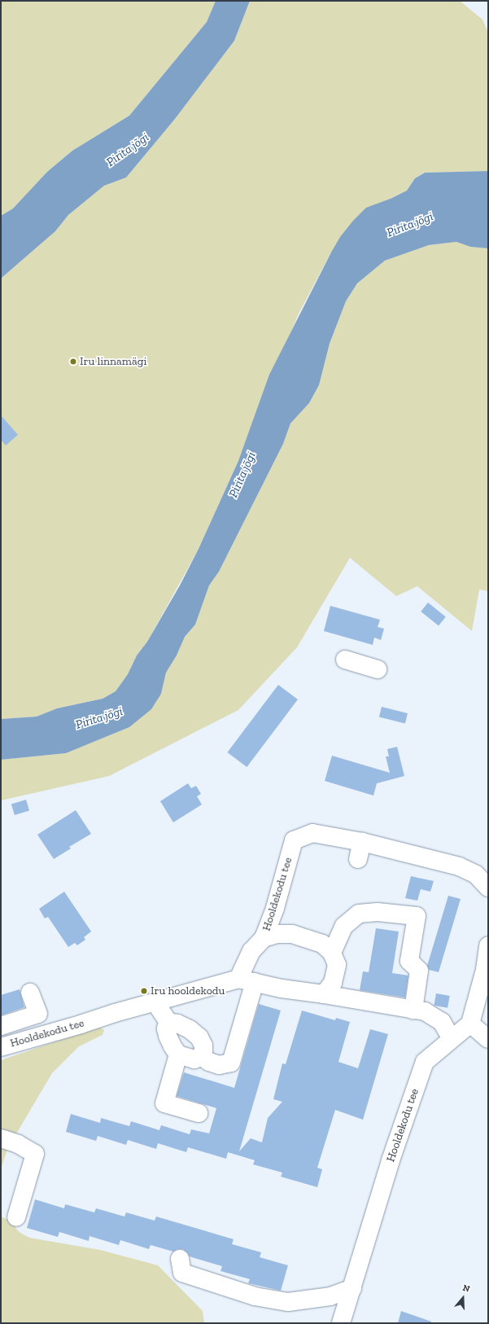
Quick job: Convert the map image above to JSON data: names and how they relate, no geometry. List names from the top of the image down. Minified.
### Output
{"streets":{"street":["Hooldekodu tee"]},"water":["Pirita jõgi"],"places":["Iru linnamägi","Iru hooldekodu"],"north":"top"}
